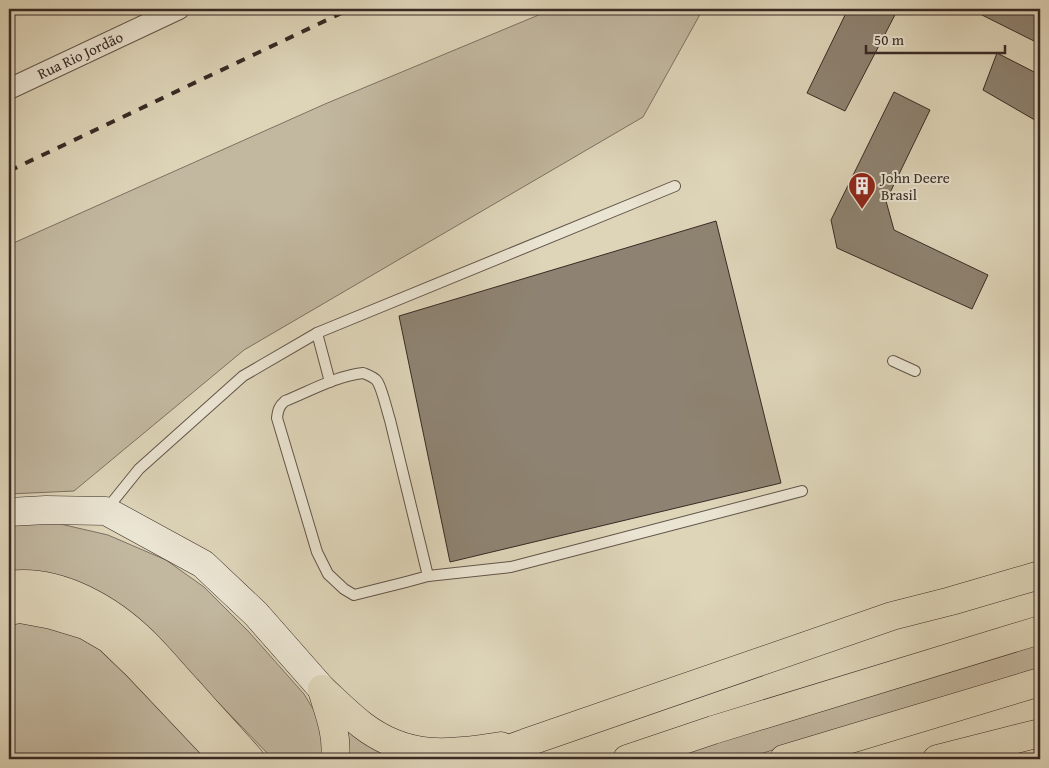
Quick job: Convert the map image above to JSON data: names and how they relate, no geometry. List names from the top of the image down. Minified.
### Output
{"streets":{"street":["Rua Rio Jordão"]},"places":{"building":["John Deere Brasil"]},"scale_bar":"50 m"}
